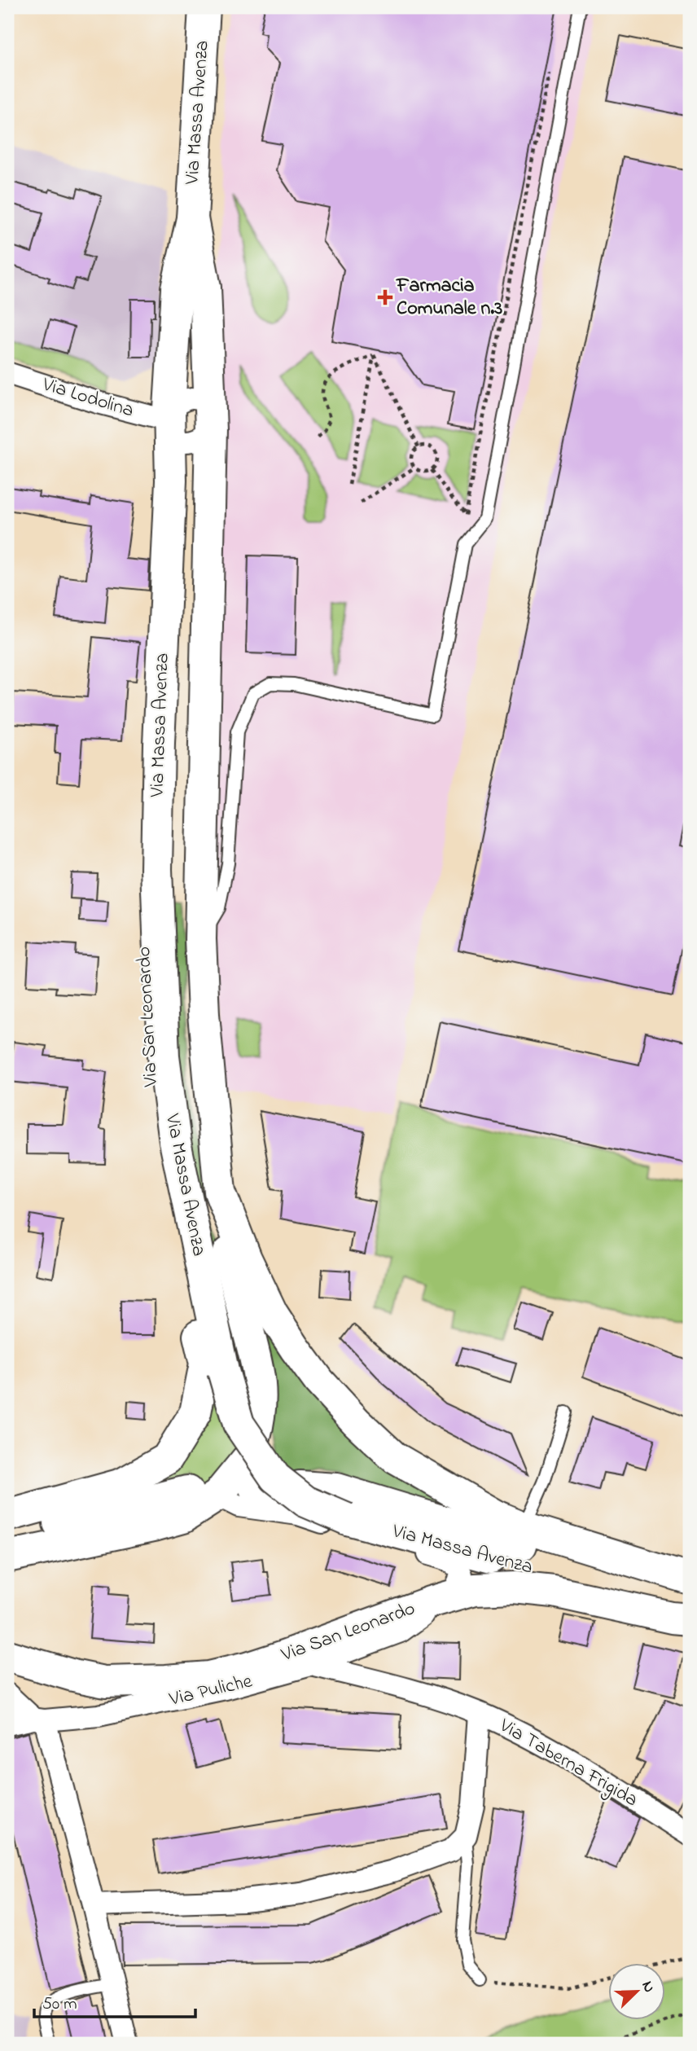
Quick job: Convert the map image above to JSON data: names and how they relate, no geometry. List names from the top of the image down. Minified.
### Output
{"streets":{"main road":["Via Massa Avenza","Via San Leonardo"],"street":["Via Lodolina","Via Puliche","Via Taberna Frigida"]},"crossings":[["Via Massa Avenza","Via Lodolina"],["Via Massa Avenza","Via San Leonardo"],["Via San Leonardo","Via Puliche"],["Via Puliche","Via Taberna Frigida"]],"places":{"health":["Farmacia Comunale n.3"]},"scale_bar":"50 m","north":"top right"}
